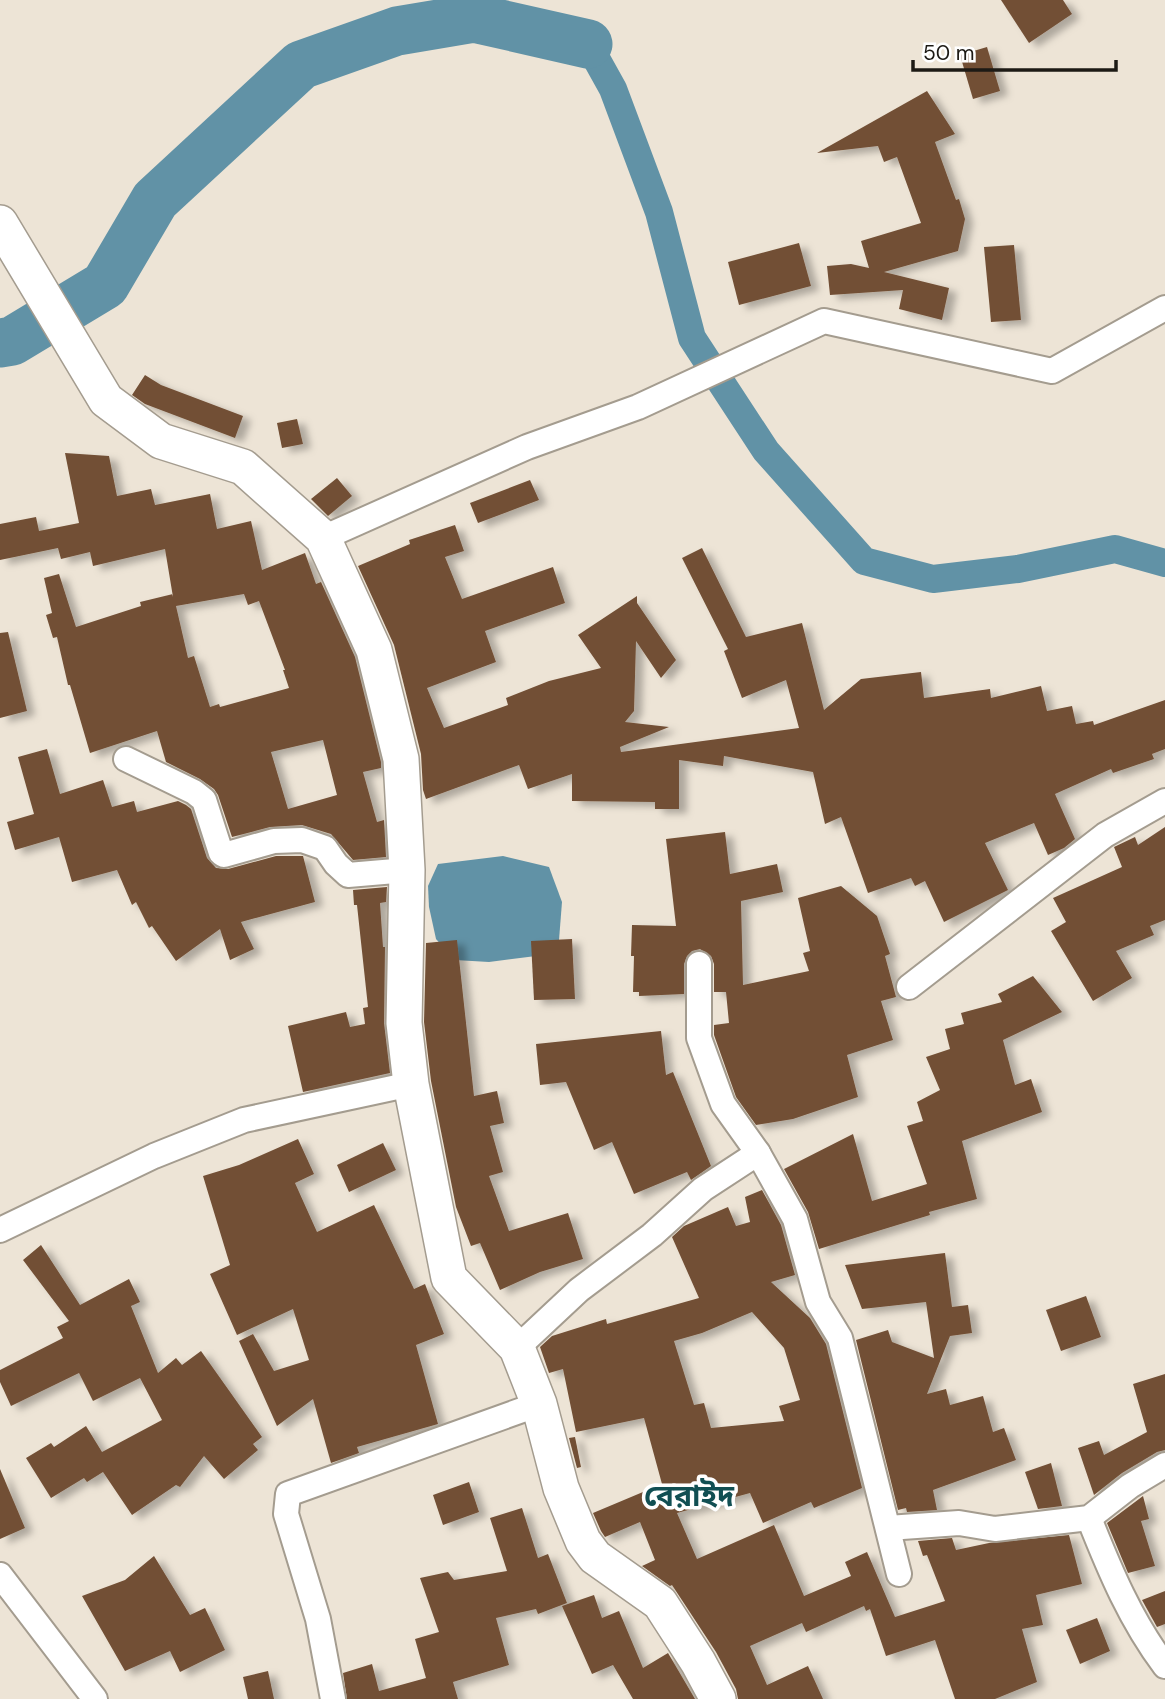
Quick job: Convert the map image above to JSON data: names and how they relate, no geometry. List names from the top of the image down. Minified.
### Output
{"districts":["বেরাইদ"],"scale_bar":"50 m"}
